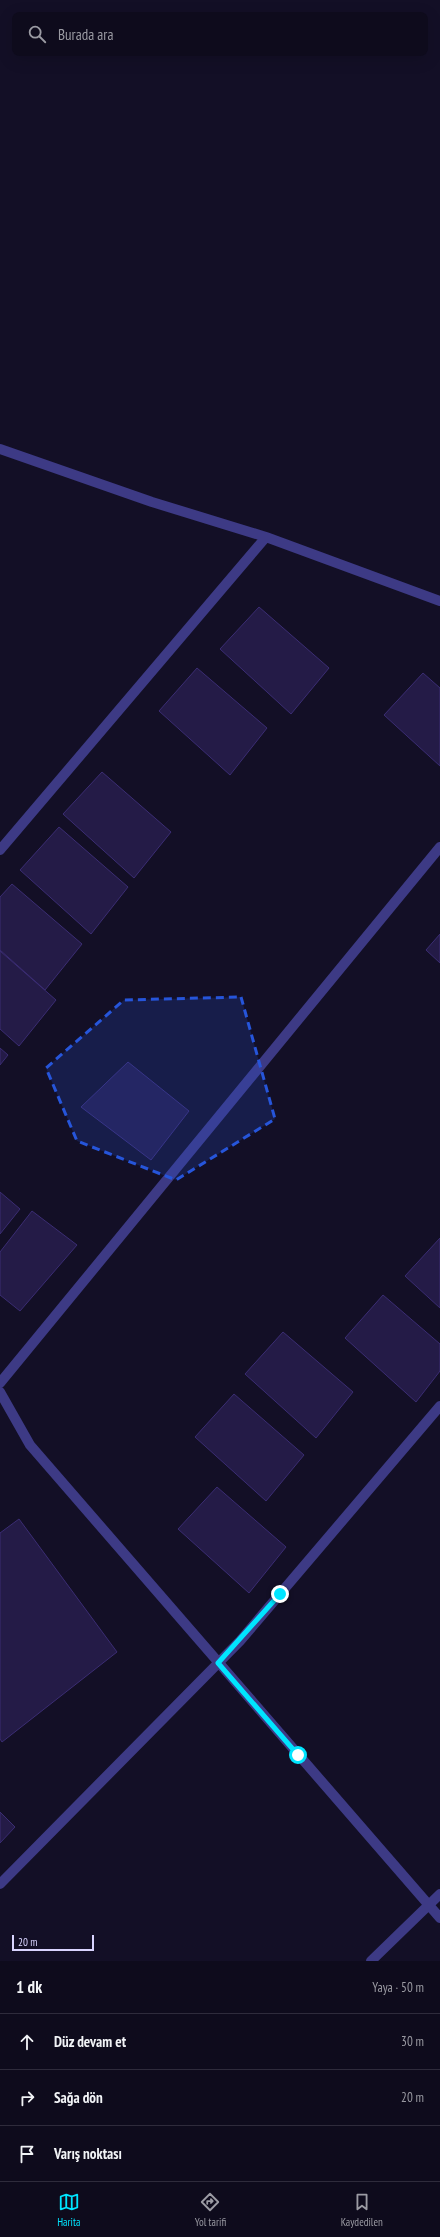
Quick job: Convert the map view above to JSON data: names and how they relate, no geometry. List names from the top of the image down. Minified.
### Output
{"scale_bar":"20 m","page":{"search":"Burada ara","scale":"20 m","heading":["1 dk","Yaya · 50 m"],"list":[["Düz devam et","30 m"],["Sağa dön","20 m"],"Varış noktası"],"nav":["Harita","Yol tarifi","Kaydedilen"]}}
